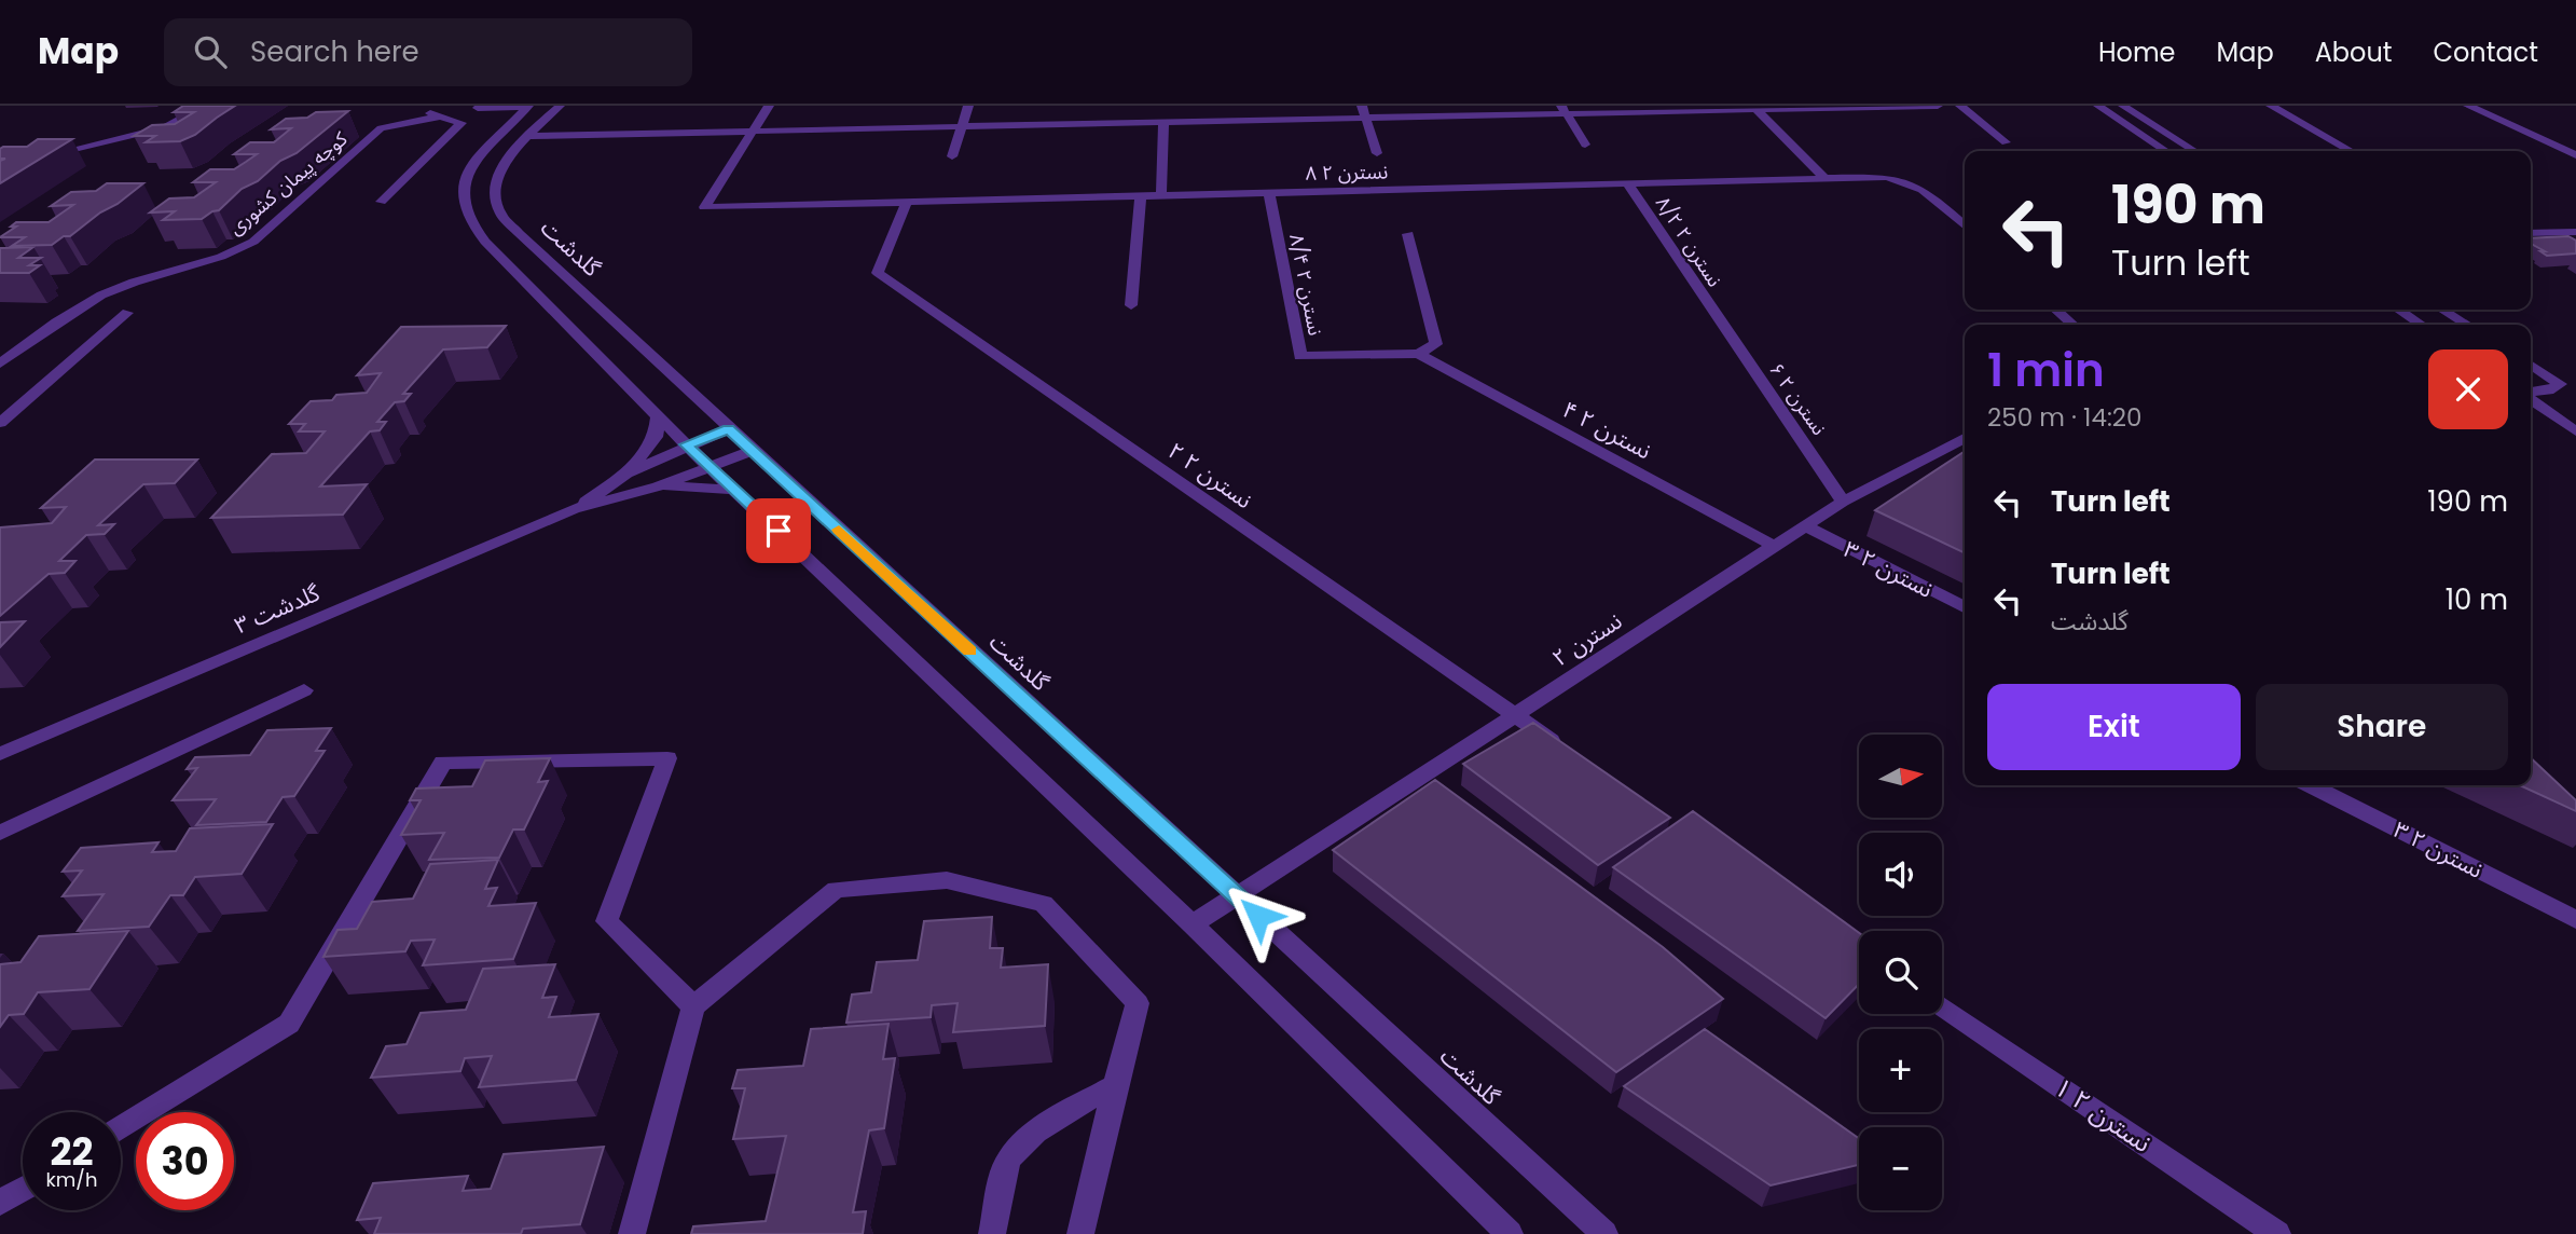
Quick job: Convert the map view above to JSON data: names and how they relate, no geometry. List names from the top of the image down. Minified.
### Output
{"streets":{"street":["۸ نسترن ۲","کوچه پیمان کشوری","۸/۲ نسترن ۲","گلدشت","۸/۴ نسترن ۲","۶ نسترن ۲","۴ نسترن ۲","۲ نسترن ۲","۳ نسترن ۲","گلدشت ۳","نسترن ۲","۱ نسترن ۲"]},"crossings":[["۸ نسترن ۲","۸/۲ نسترن ۲"],["۸ نسترن ۲","۸/۴ نسترن ۲"],["۸ نسترن ۲","۲ نسترن ۲"],["۸/۲ نسترن ۲","۶ نسترن ۲"],["گلدشت","نسترن ۲"],["۸/۴ نسترن ۲","۴ نسترن ۲"],["۶ نسترن ۲","نسترن ۲"],["۴ نسترن ۲","نسترن ۲"],["۲ نسترن ۲","نسترن ۲"],["۳ نسترن ۲","نسترن ۲"]],"north":"right","page":{"header":"Map","search":"Search here","nav":["Home","Map","About","Contact"],"turn":["190 m","Turn left"],"heading":["1 min","250 m · 14:20"],"list":[{"name":"Turn left","value":"190 m"},{"name":"Turn left","note":"گلدشت","value":"10 m"}],"buttons":["Exit","Share"],"map_buttons":["+","−"],"speed":"22 km/h","limit":"30"}}
